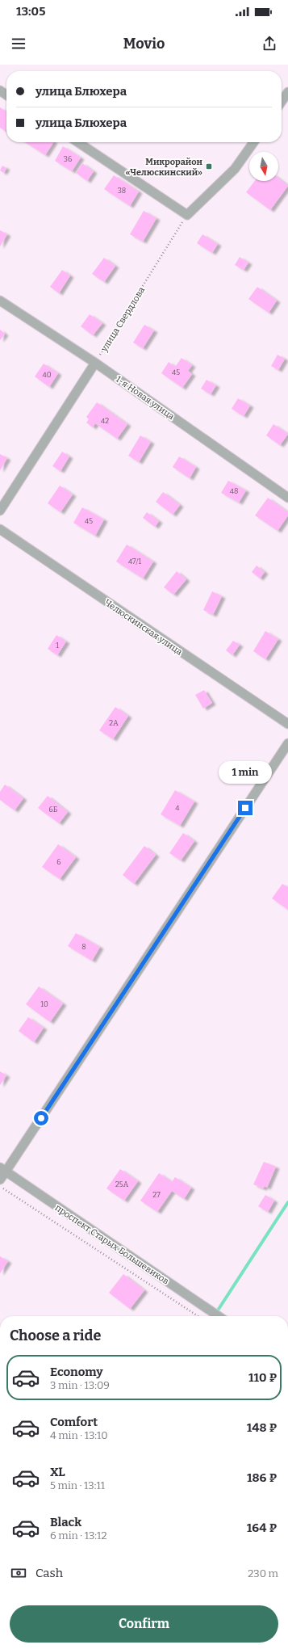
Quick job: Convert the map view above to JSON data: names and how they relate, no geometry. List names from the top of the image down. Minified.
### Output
{"streets":{"street":["1-я Новая улица","Челюскинская улица","проспект Старых Большевиков"],"path":["улица Свердлова"]},"crossings":[["улица Свердлова","1-я Новая улица"]],"places":{"transit":["Микрорайон «Челюскинский»"]},"house_numbers":["36","38","45","40","42","48","45","47/1","1","2А","4","6Б","6","8","10","25А","27"],"north":"bottom","page":{"status":"13:05","header":"Movio","banner":["улица Блюхера","улица Блюхера"],"bubble":"1 min","heading":"Choose a ride","list":[{"name":"Economy","note":"3 min · 13:09","value":"110 ₽"},{"name":"Comfort","note":"4 min · 13:10","value":"148 ₽"},{"name":"XL","note":"5 min · 13:11","value":"186 ₽"},{"name":"Black","note":"6 min · 13:12","value":"164 ₽"}],"pay":["Cash","230 m"],"buttons":"Confirm"}}
